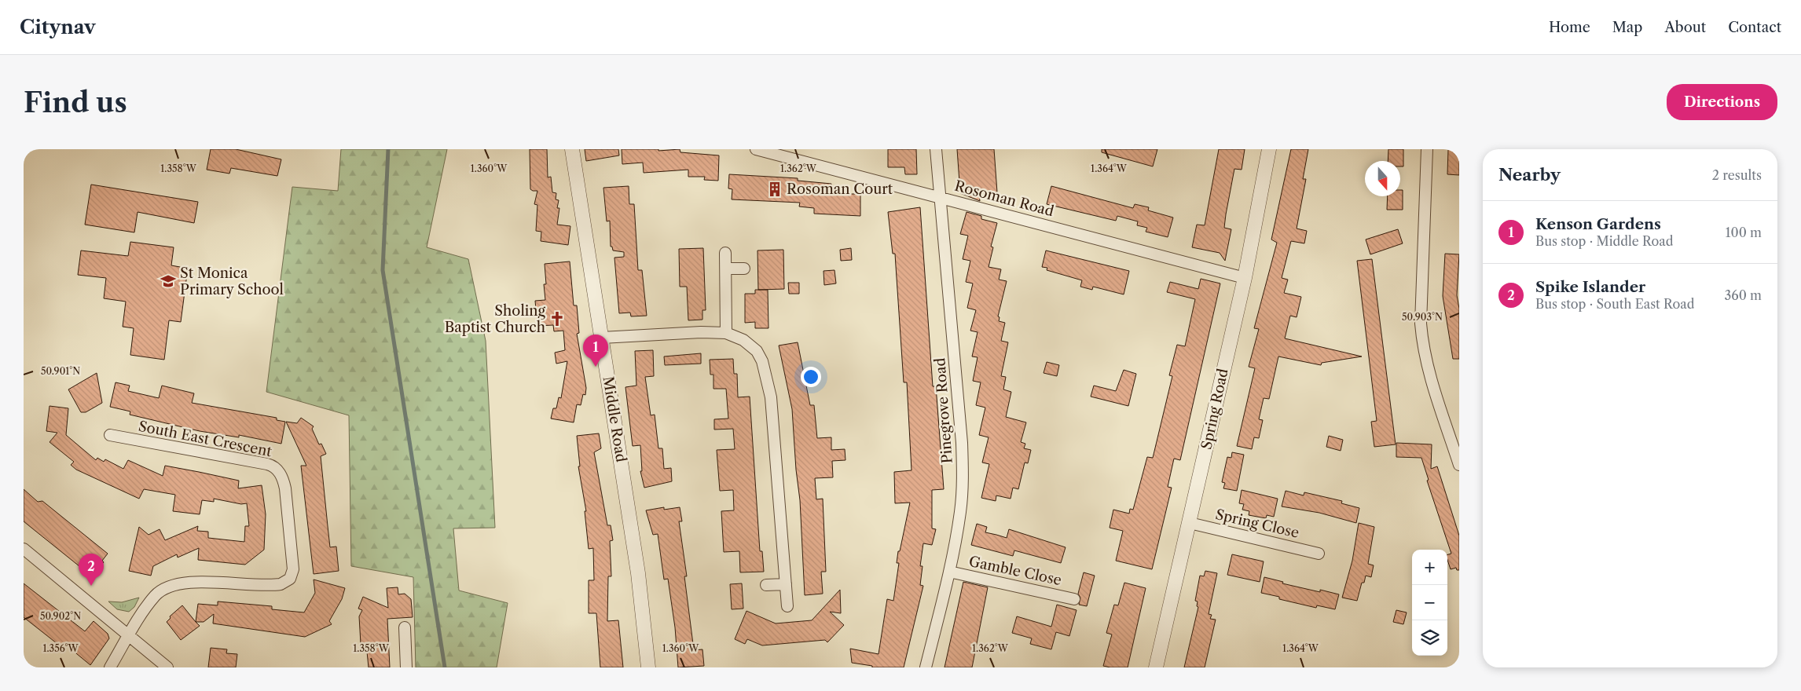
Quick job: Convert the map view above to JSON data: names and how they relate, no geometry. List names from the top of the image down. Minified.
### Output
{"streets":{"street":["Rosoman Road","Spring Road","Pinegrove Road","Middle Road","South East Crescent","Spring Close","Gamble Close"]},"crossings":[["Rosoman Road","Spring Road"],["Rosoman Road","Pinegrove Road"],["Spring Road","Spring Close"],["Pinegrove Road","Gamble Close"]],"places":{"building":["Rosoman Court"],"school or university":["St Monica Primary School"],"church":["Sholing Baptist Church"]},"north":"bottom","page":{"header":"Citynav","nav":["Home","Map","About","Contact"],"buttons":"Directions","title":"Find us","heading":["Nearby","2 results"],"list":[{"mark":"1","name":"Kenson Gardens","note":"Bus stop · Middle Road","value":"100 m"},{"mark":"2","name":"Spike Islander","note":"Bus stop · South East Road","value":"360 m"}],"pins":["1","2"],"map_buttons":["+","−"]},"coordinates":["1.358°W","1.360°W","1.362°W","1.364°W","50.903°N","50.901°N","50.902°N","1.356°W"]}
